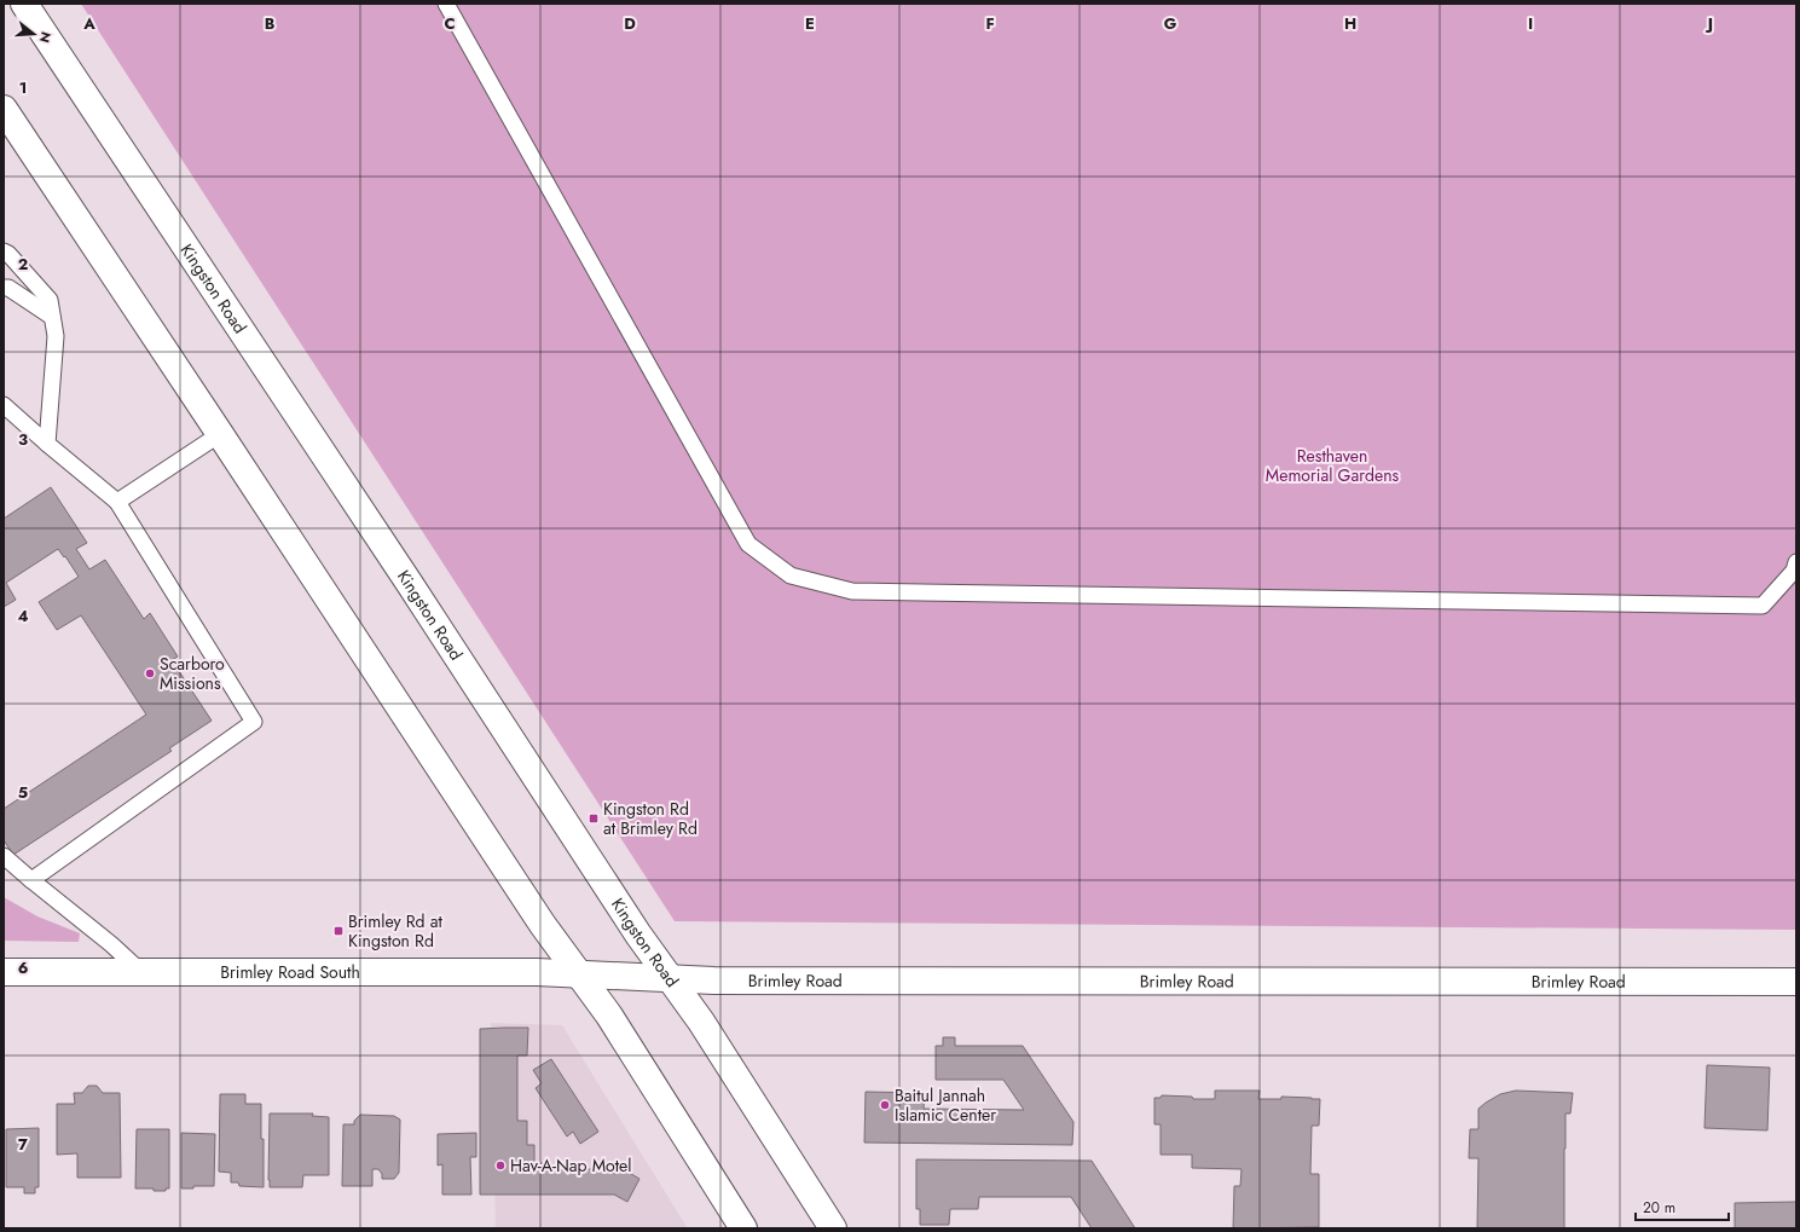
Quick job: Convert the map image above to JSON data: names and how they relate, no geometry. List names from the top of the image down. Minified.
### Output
{"streets":{"main road":["Kingston Road","Brimley Road South","Brimley Road"]},"crossings":[["Kingston Road","Brimley Road"],["Brimley Road South","Brimley Road"]],"parks":["Resthaven Memorial Gardens"],"places":{"other":["Scarboro Missions","Baitul Jannah Islamic Center","Hav-A-Nap Motel"],"transit":["Kingston Rd at Brimley Rd","Brimley Rd at Kingston Rd"]},"scale_bar":"20 m","north":"right","grid":{"columns":["A","B","C","D","E","F","G","H","I","J"],"rows":["1","2","3","4","5","6","7"]}}
